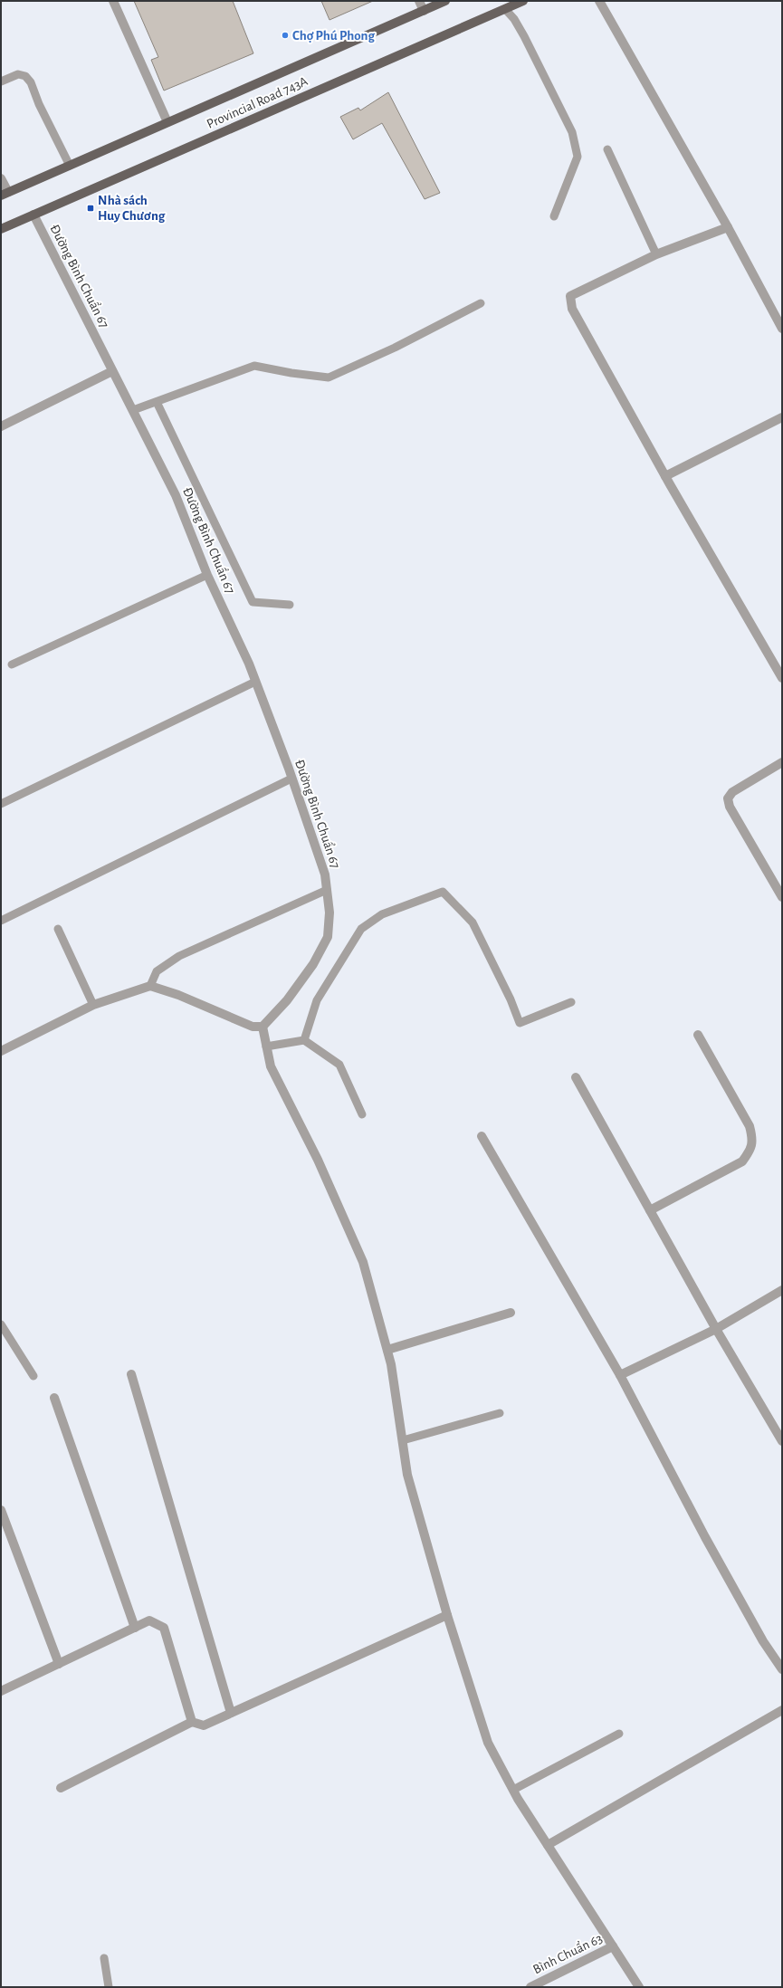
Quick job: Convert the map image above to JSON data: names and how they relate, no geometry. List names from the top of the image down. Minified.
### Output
{"streets":{"main road":["Provincial Road 743A"],"street":["Đường Bình Chuẩn 67","Bình Chuẩn 63"]},"crossings":[["Provincial Road 743A","Đường Bình Chuẩn 67"]],"places":{"other":["Chợ Phú Phong"],"transit":["Nhà sách Huy Chương"]}}
